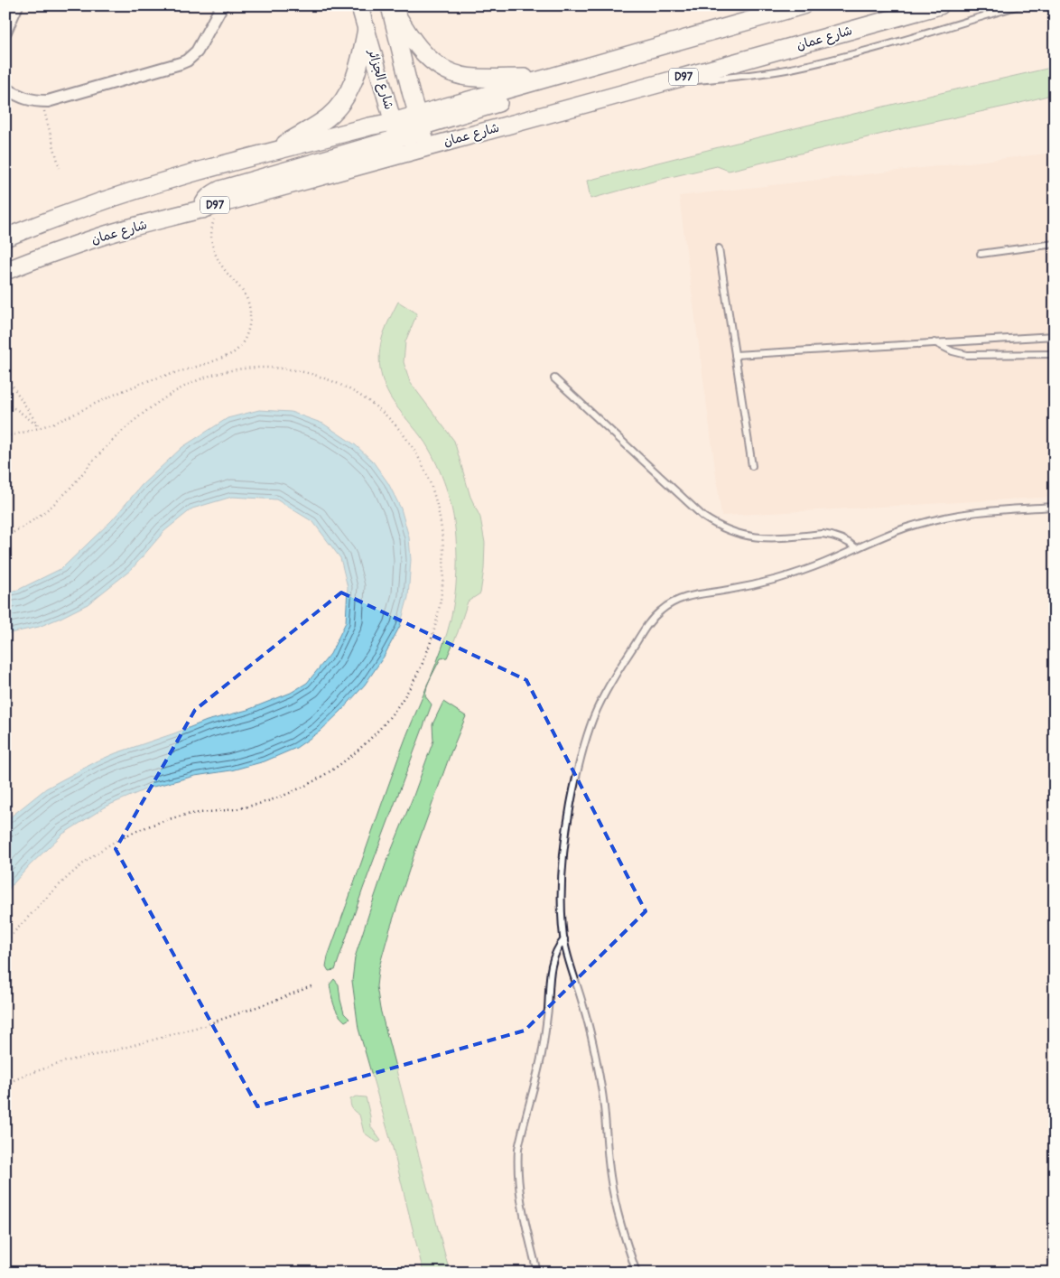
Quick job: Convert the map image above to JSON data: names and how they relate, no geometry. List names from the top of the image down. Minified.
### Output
{"streets":{"main road":["شارع عمان","D97","شارع الجزائر"]},"crossings":[["شارع عمان","شارع الجزائر"]]}
